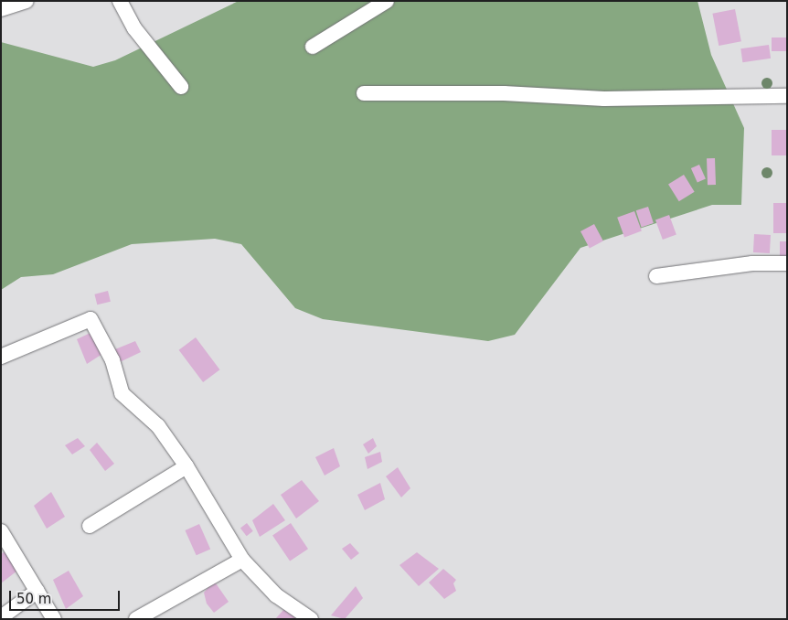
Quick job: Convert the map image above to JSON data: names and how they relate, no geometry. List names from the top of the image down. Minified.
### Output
{"scale_bar":"50 m"}
